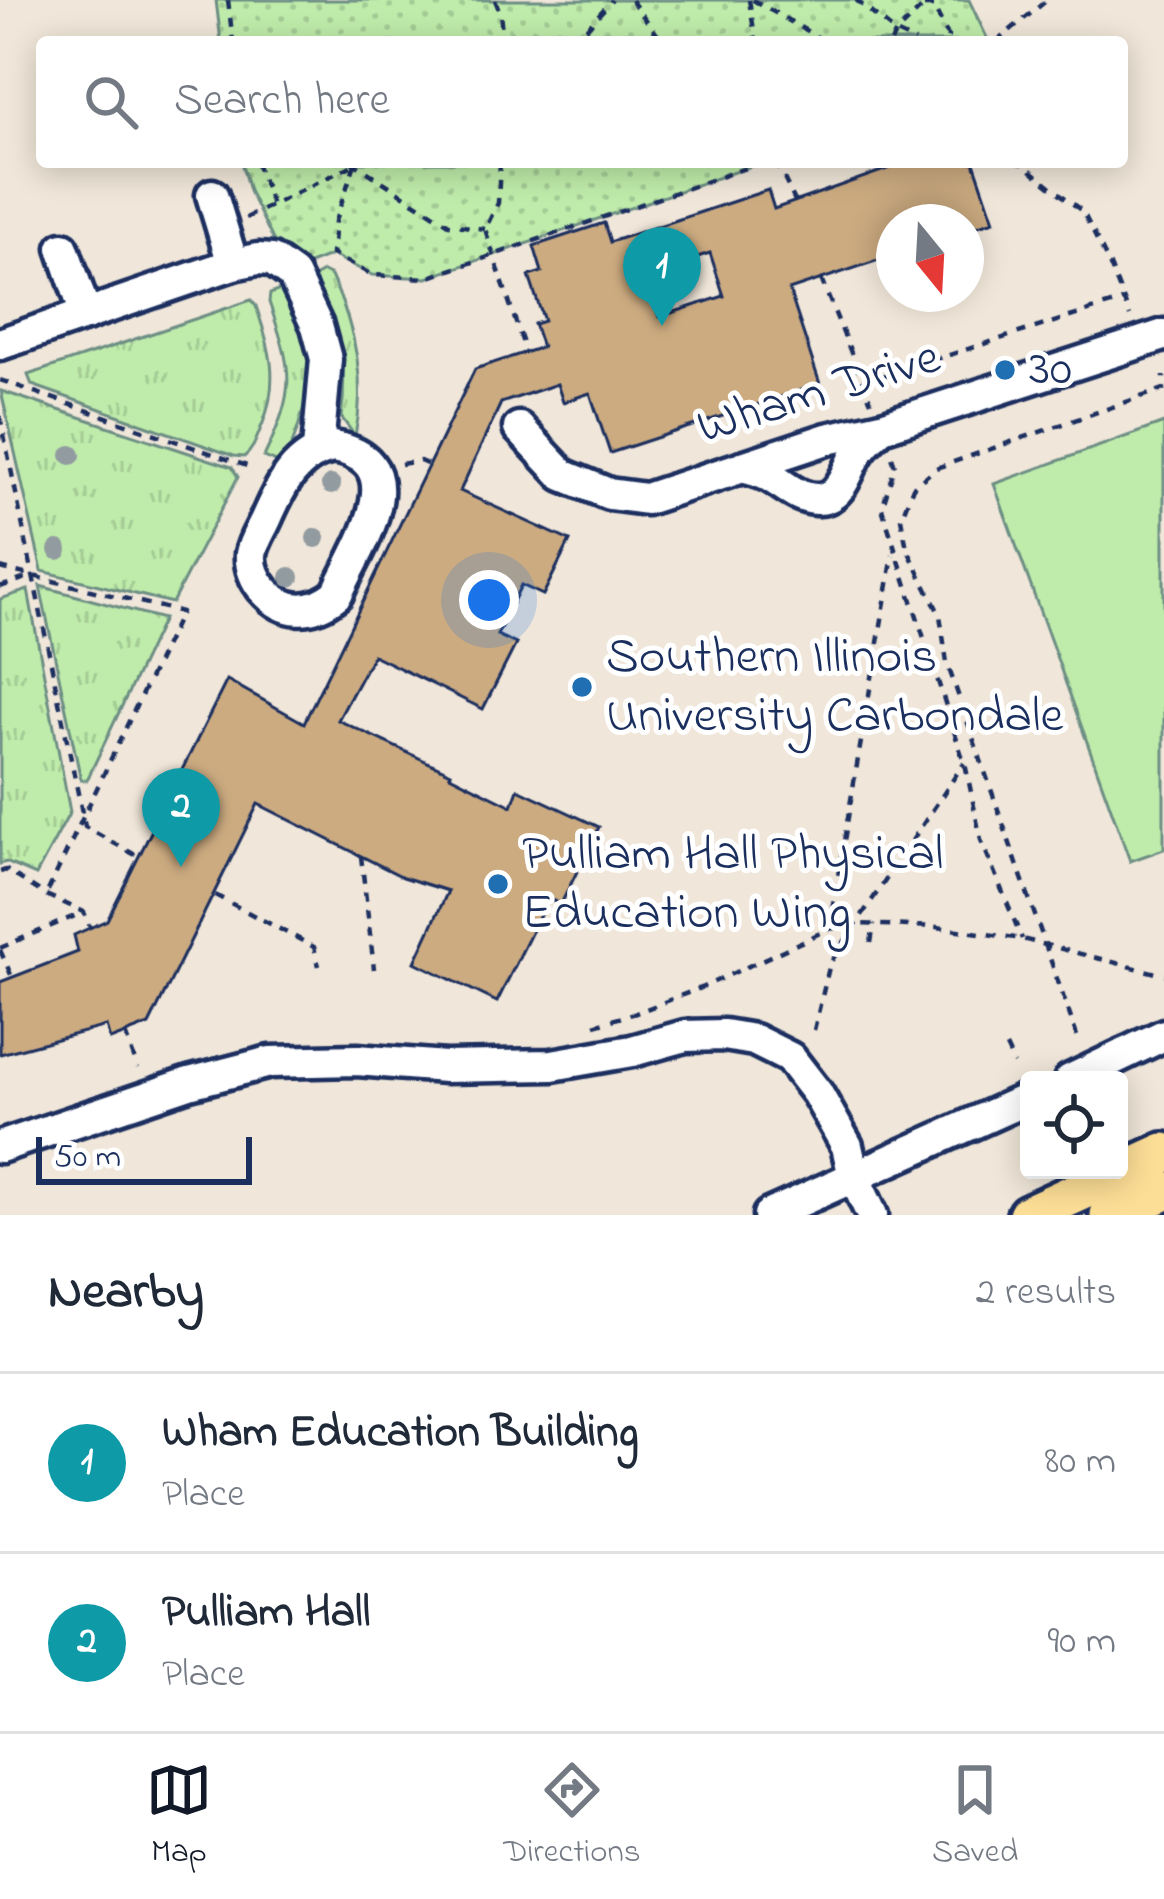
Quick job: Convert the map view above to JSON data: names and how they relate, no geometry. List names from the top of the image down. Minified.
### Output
{"streets":{"street":["Wham Drive"]},"places":["30","Southern Illinois University Carbondale","Pulliam Hall Physical Education Wing"],"scale_bar":"50 m","north":"bottom","page":{"search":"Search here","pins":["1","2"],"scale":"50 m","heading":["Nearby","2 results"],"list":[{"mark":"1","name":"Wham Education Building","note":"Place","value":"80 m"},{"mark":"2","name":"Pulliam Hall","note":"Place","value":"90 m"}],"nav":["Map","Directions","Saved"]}}
